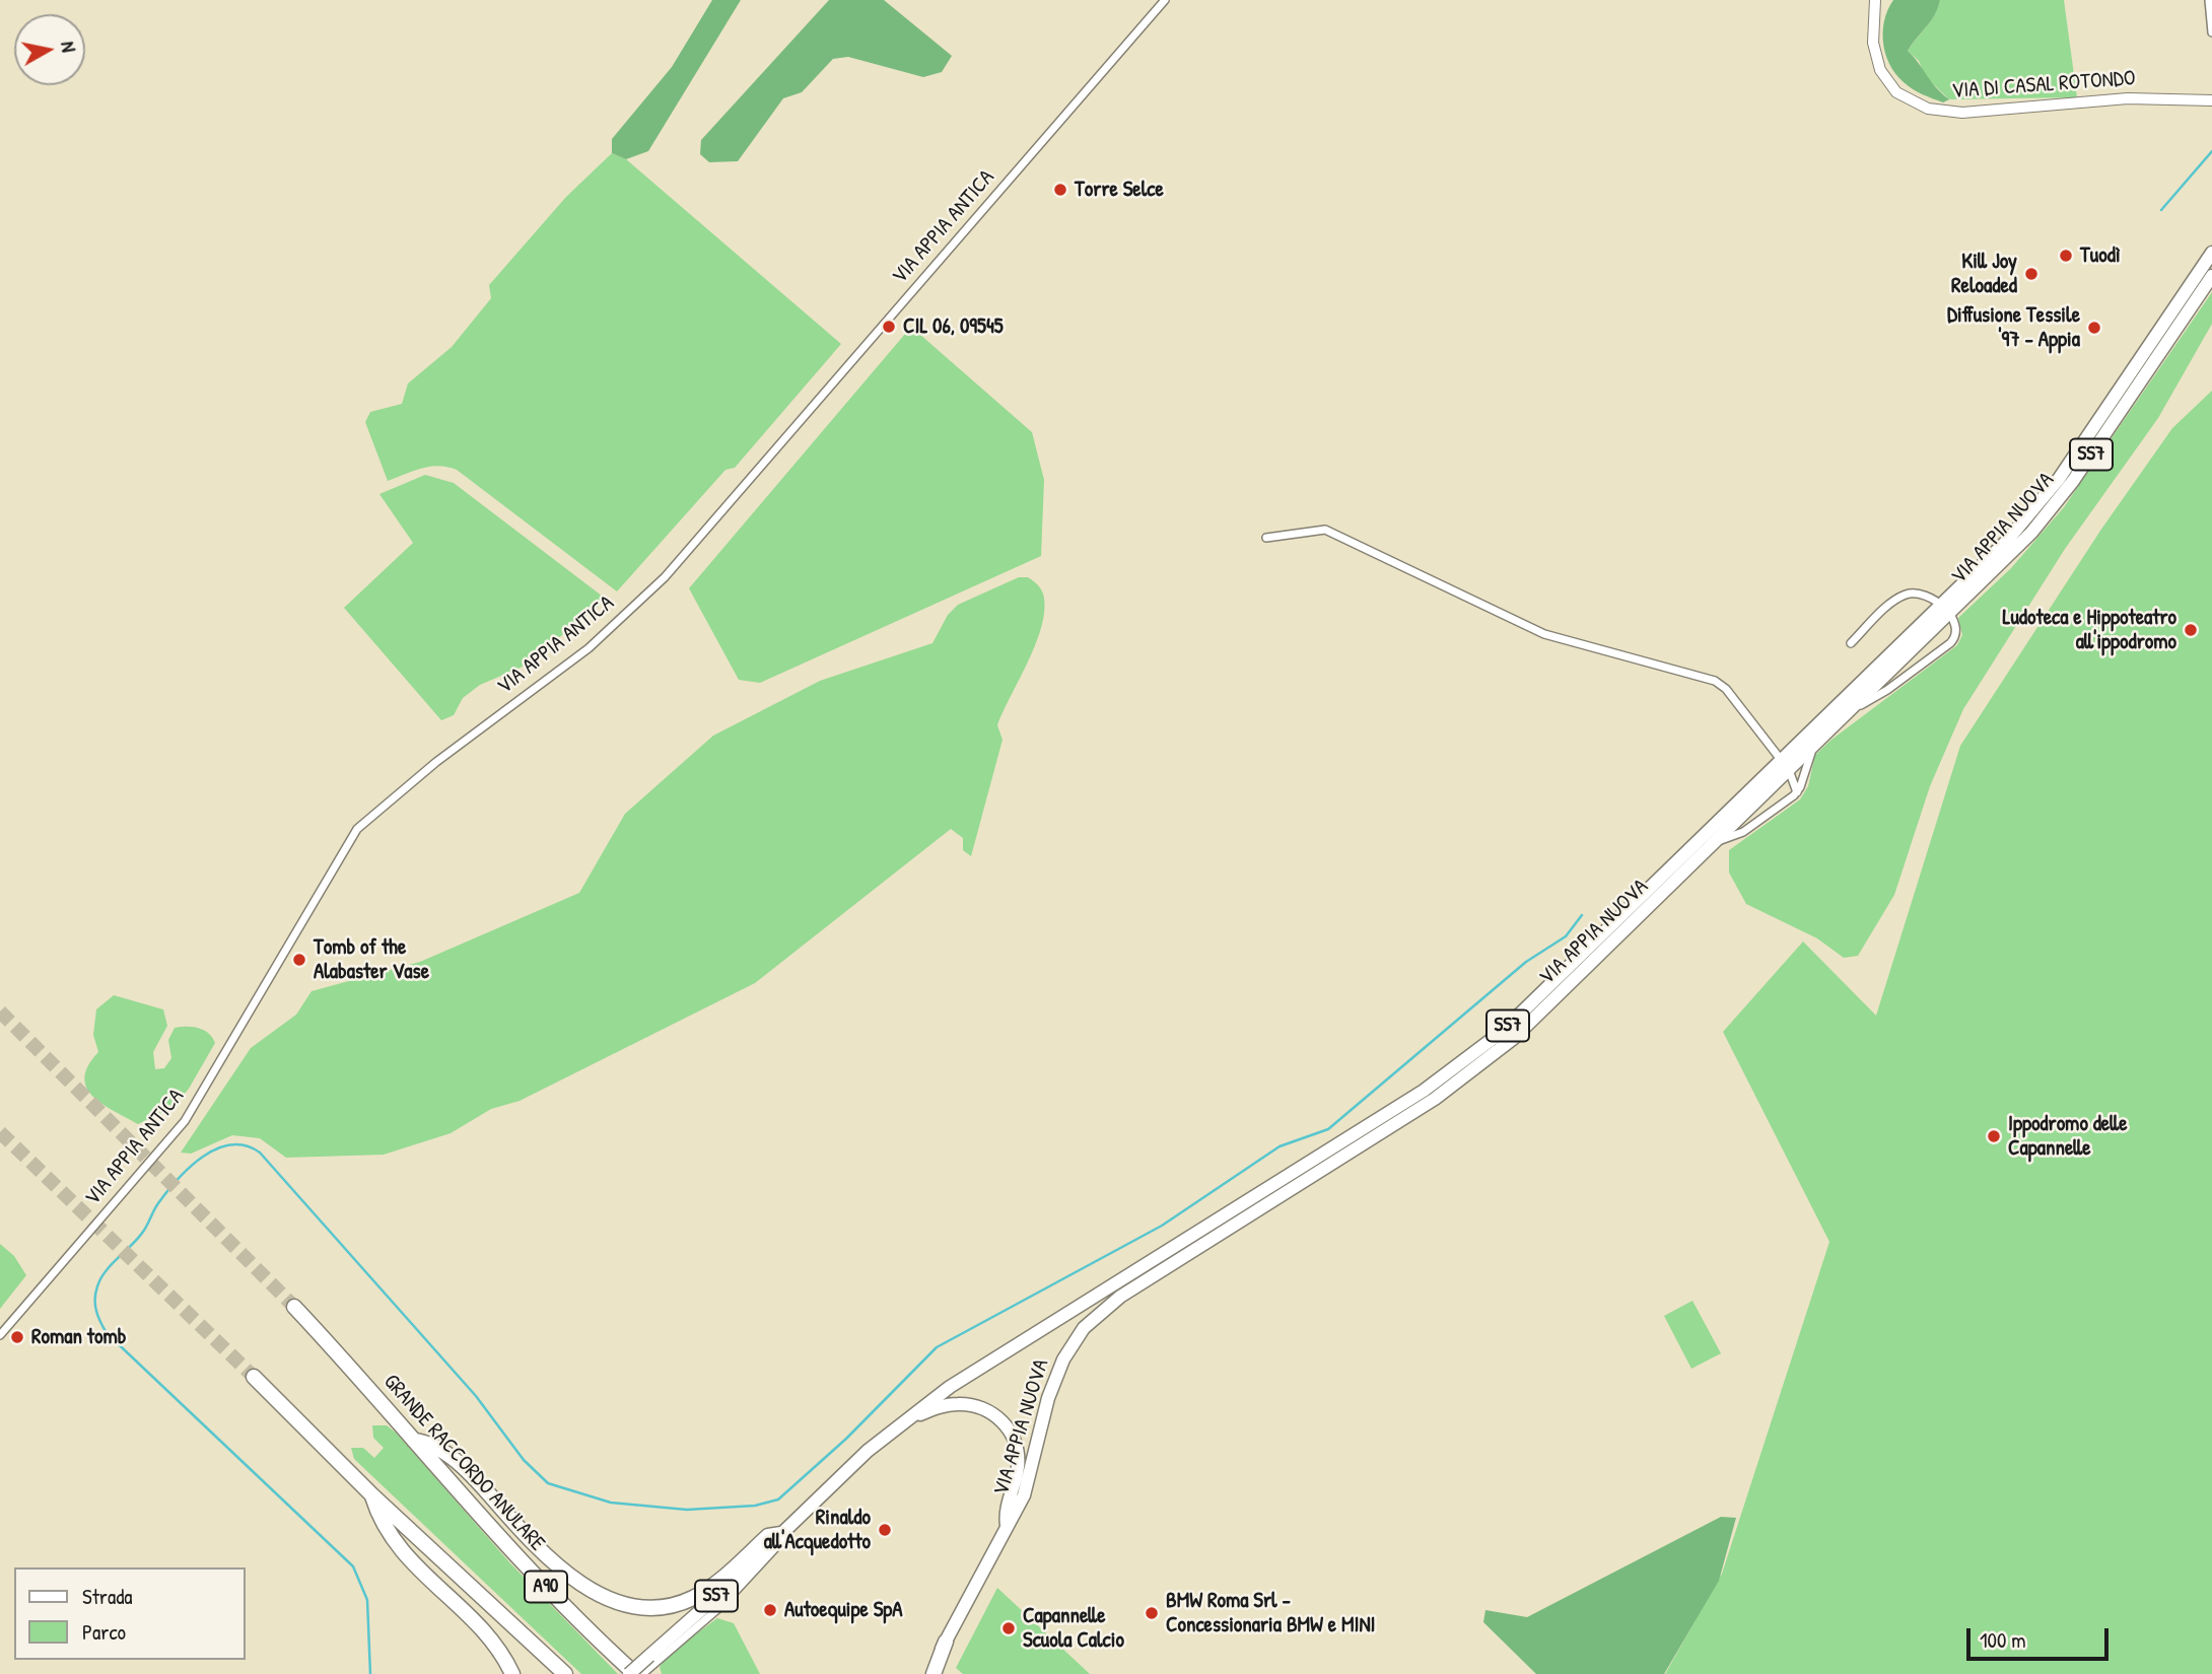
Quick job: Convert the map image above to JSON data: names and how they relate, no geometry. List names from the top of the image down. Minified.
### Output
{"streets":{"highway":["GRANDE RACCORDO ANULARE","A90"],"main road":["SS7","VIA APPIA NUOVA"],"street":["VIA DI CASAL ROTONDO","VIA APPIA ANTICA"]},"places":["Torre Selce","Tuodì","Kill Joy Reloaded","CIL 06, 09545","Diffusione Tessile '97 - Appia","Ludoteca e Hippoteatro all'ippodromo","Tomb of the Alabaster Vase","Ippodromo delle Capannelle","Roman tomb","Rinaldo all'Acquedotto","Autoequipe SpA","BMW Roma Srl - Concessionaria BMW e MINI","Capannelle Scuola Calcio"],"legend":["Strada","Parco"],"scale_bar":"100 m","north":"right"}
